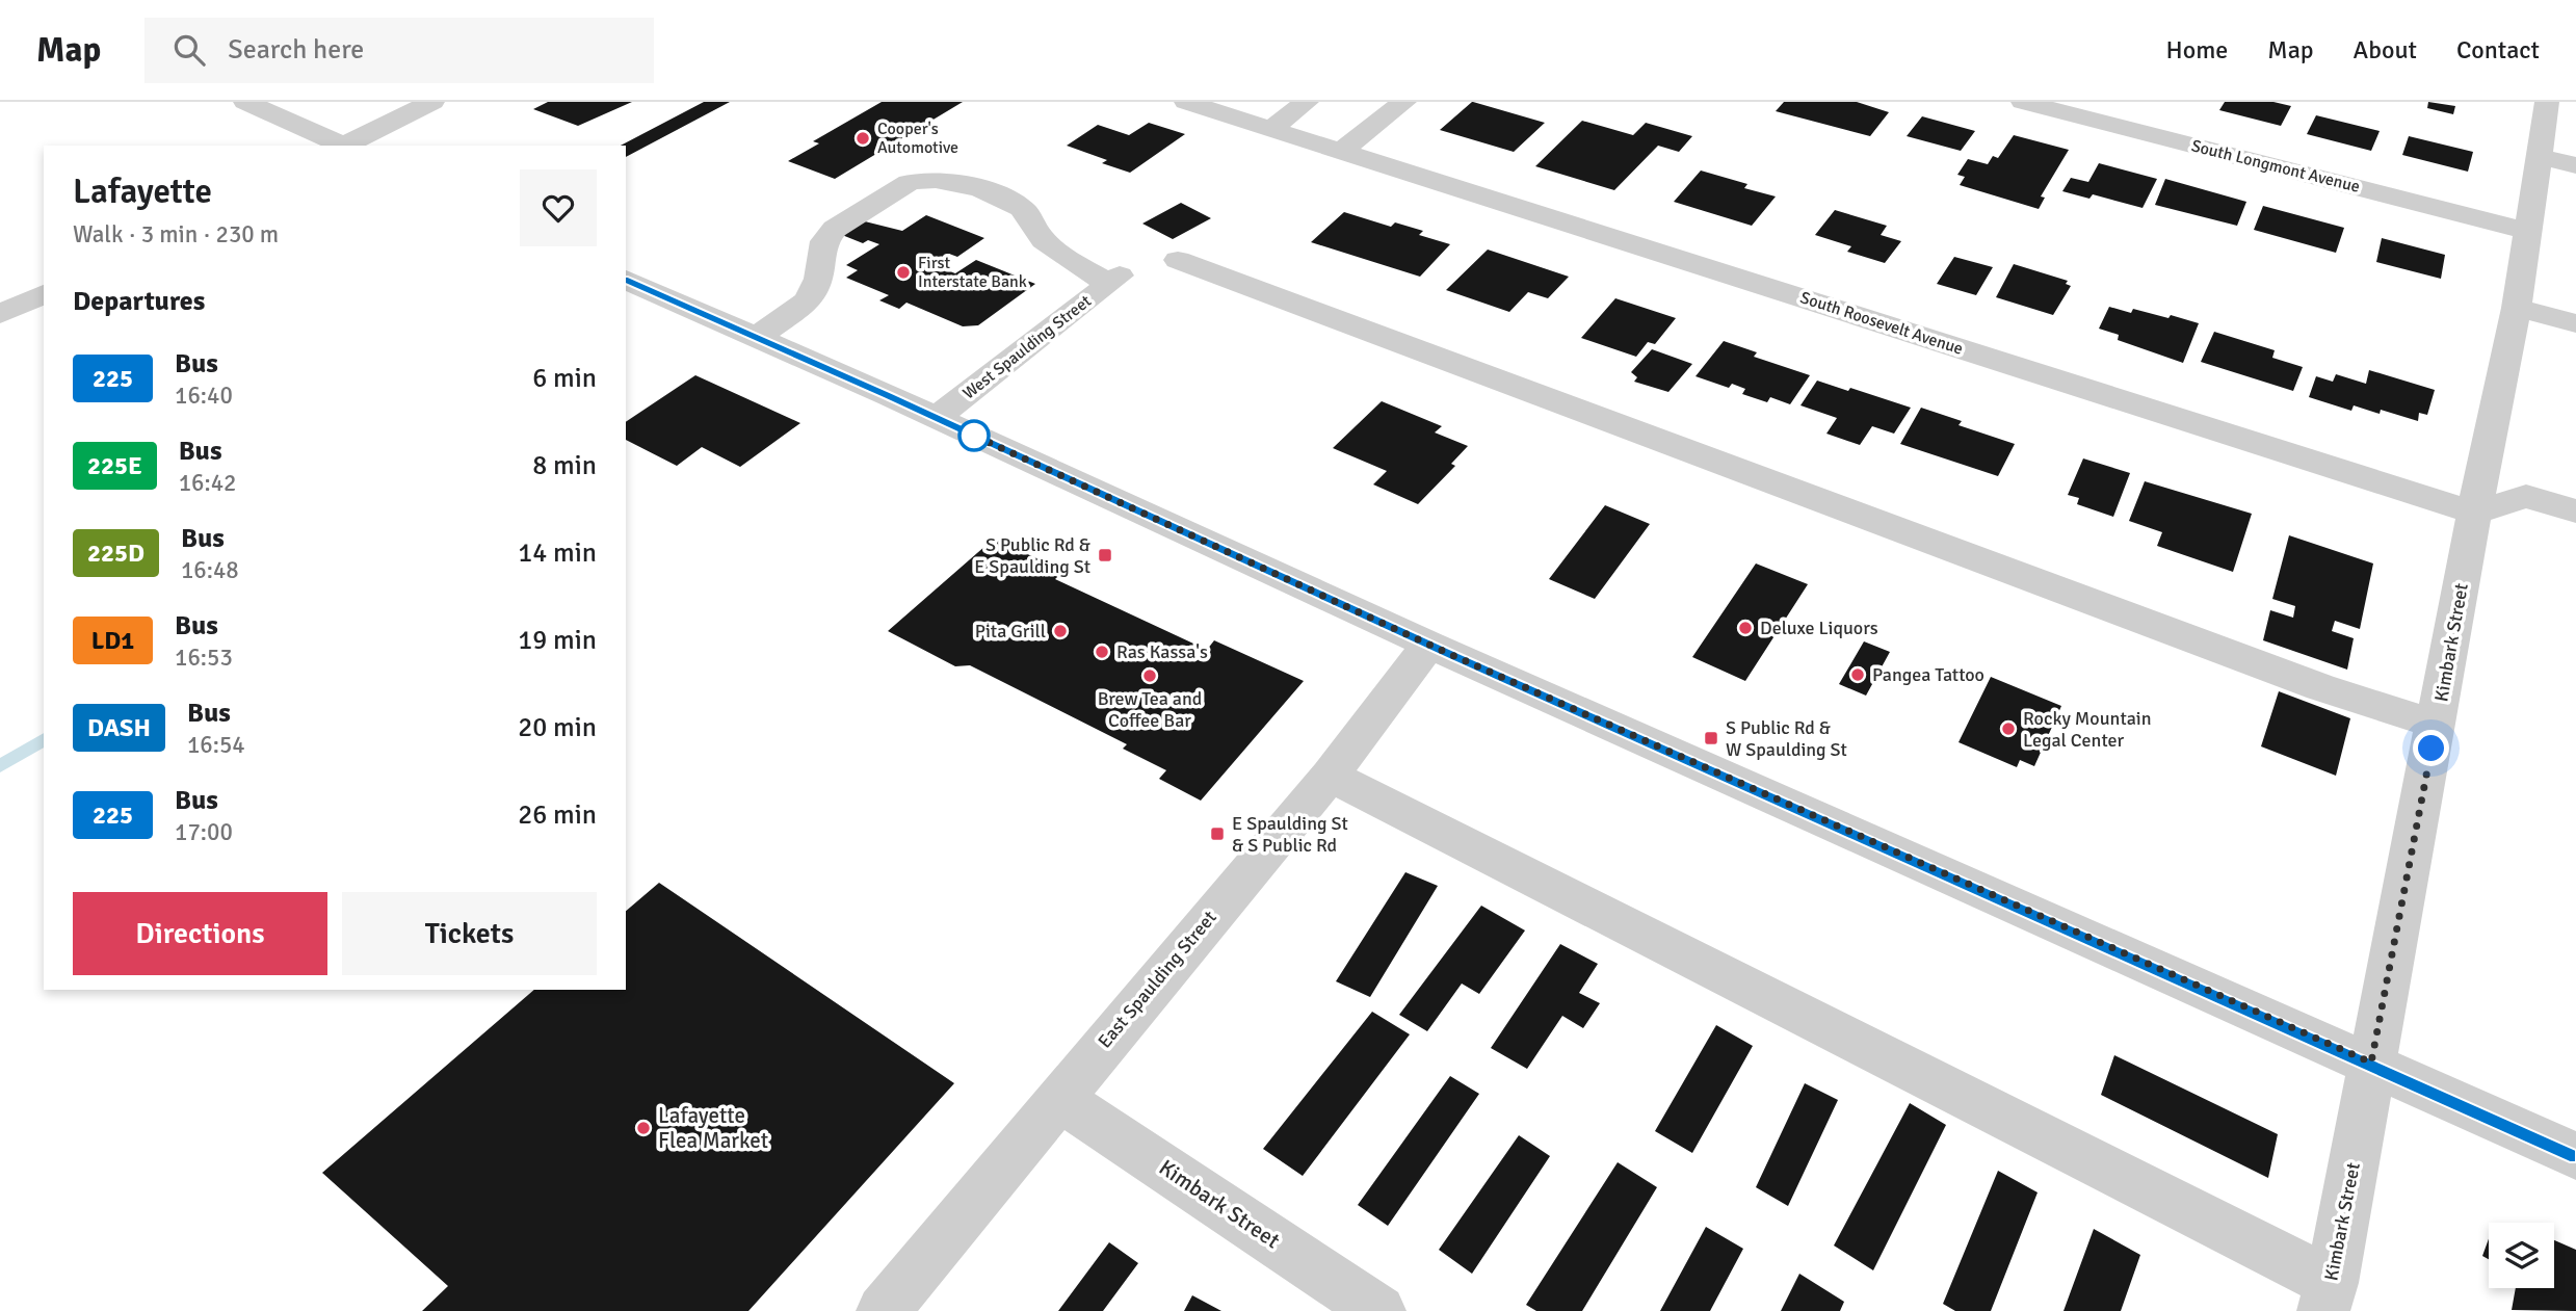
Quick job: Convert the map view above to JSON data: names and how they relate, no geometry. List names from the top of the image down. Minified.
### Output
{"streets":{"street":["South Longmont Avenue","South Roosevelt Avenue","West Spaulding Street","Kimbark Street","East Spaulding Street"]},"crossings":[["South Longmont Avenue","Kimbark Street"],["South Roosevelt Avenue","Kimbark Street"],["Kimbark Street","East Spaulding Street"]],"places":{"other":["Cooper's Automotive","First Interstate Bank","Deluxe Liquors","Pita Grill","Ras Kassa's","Pangea Tattoo","Brew Tea and Coffee Bar","Rocky Mountain Legal Center","Lafayette Flea Market"],"transit":["S Public Rd & E Spaulding St","S Public Rd & W Spaulding St","E Spaulding St & S Public Rd"]},"lines":["bus line 225"],"page":{"header":"Map","search":"Search here","nav":["Home","Map","About","Contact"],"heading":[["Lafayette","Walk · 3 min · 230 m"],"Departures"],"list":[{"mark":"225","name":"Bus","note":"16:40","value":"6 min"},{"mark":"225E","name":"Bus","note":"16:42","value":"8 min"},{"mark":"225D","name":"Bus","note":"16:48","value":"14 min"},{"mark":"LD1","name":"Bus","note":"16:53","value":"19 min"},{"mark":"DASH","name":"Bus","note":"16:54","value":"20 min"},{"mark":"225","name":"Bus","note":"17:00","value":"26 min"}],"buttons":["Directions","Tickets"]}}
